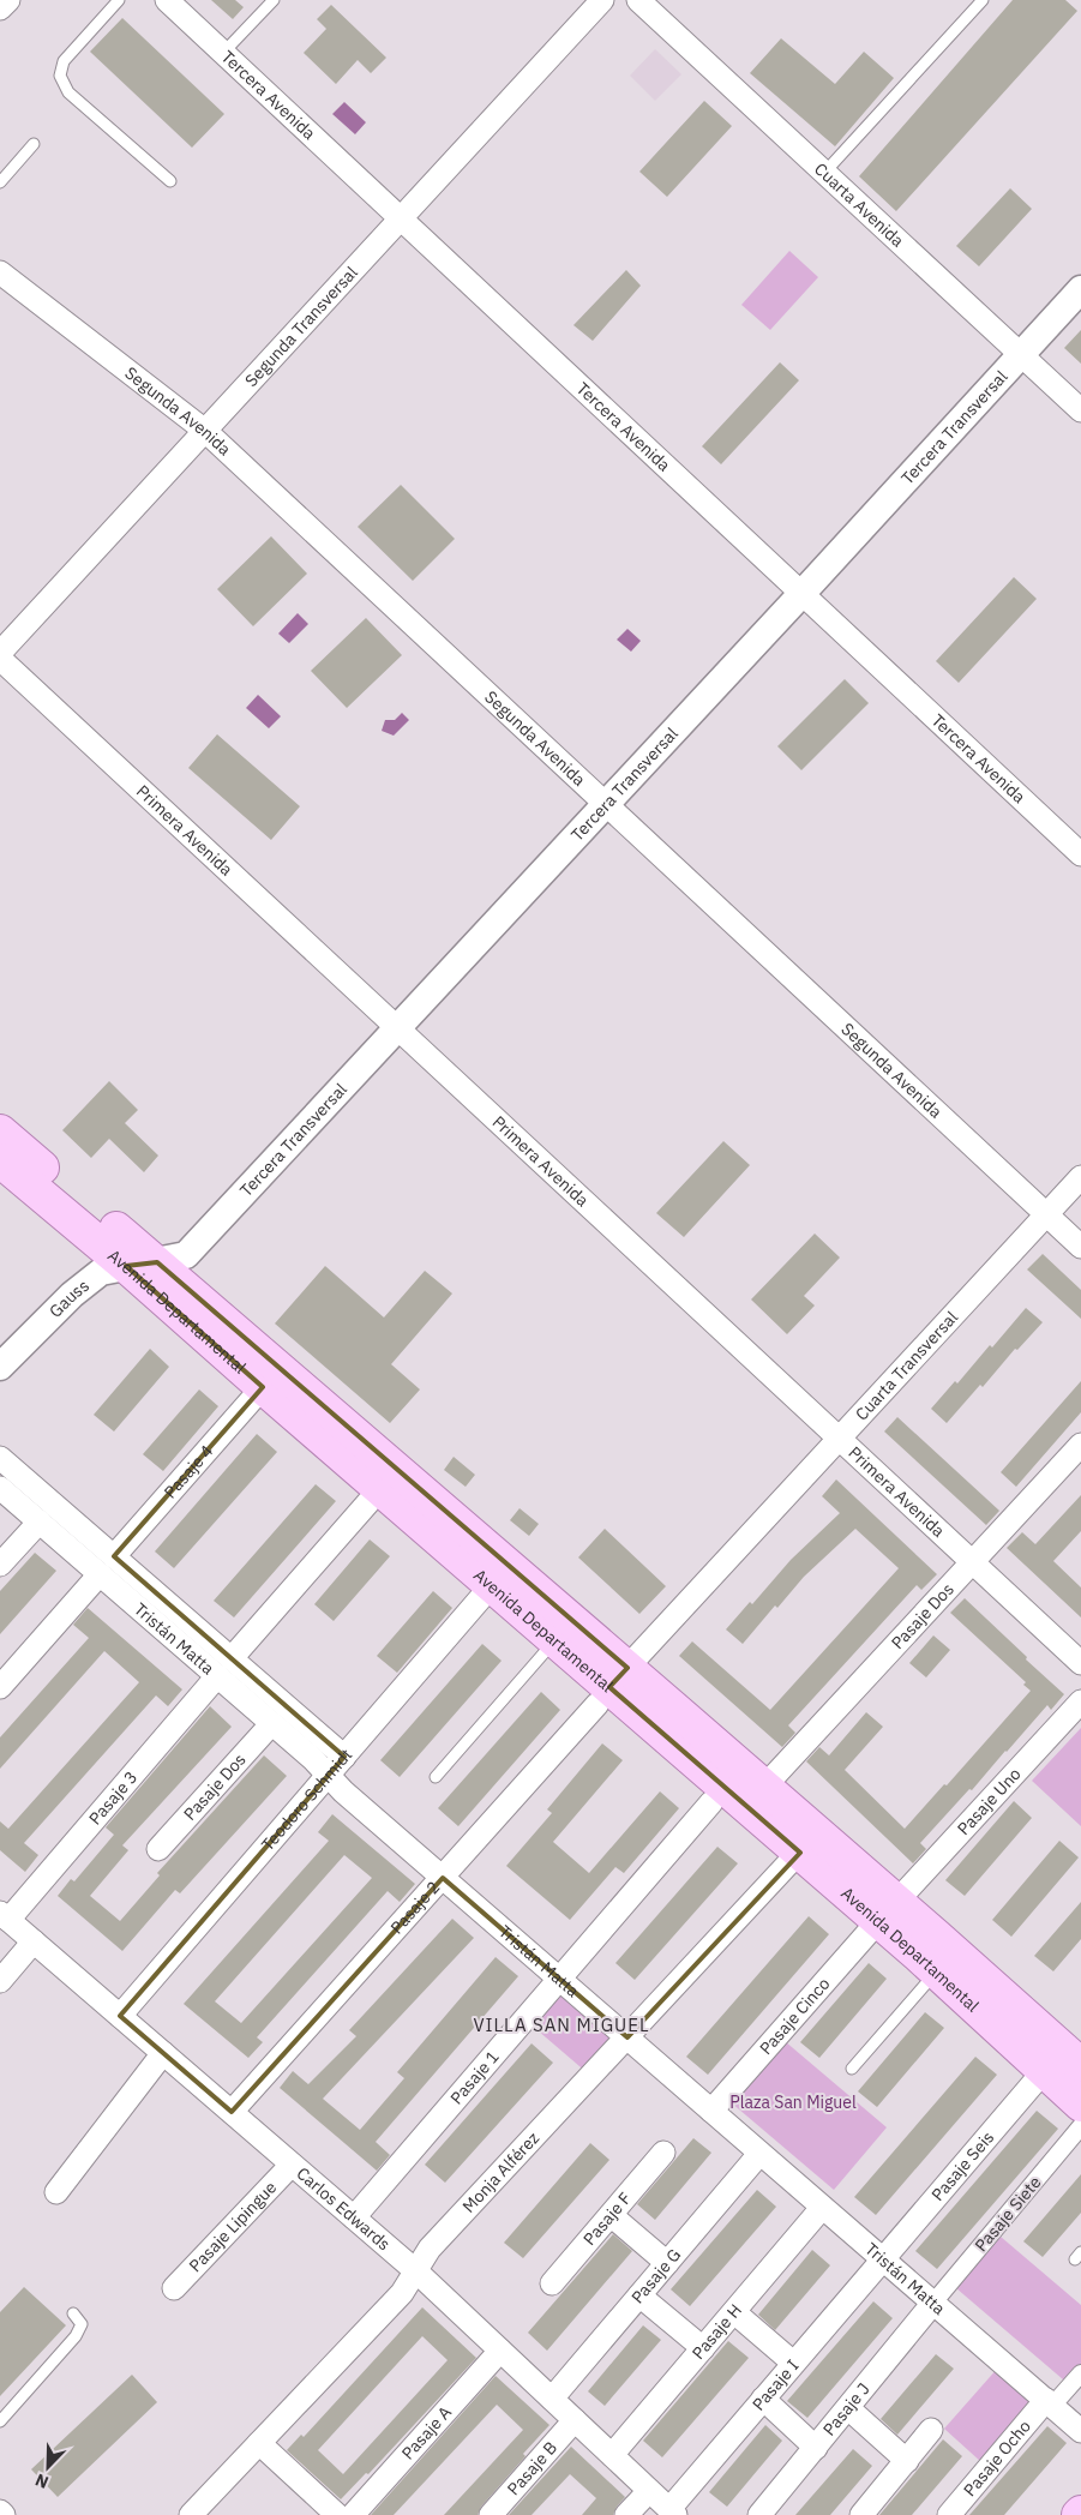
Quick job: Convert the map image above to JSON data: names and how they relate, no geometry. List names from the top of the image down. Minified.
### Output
{"streets":{"main road":["Avenida Departamental"],"street":["Tercera Avenida","Cuarta Avenida","Segunda Transversal","Segunda Avenida","Tercera Transversal","Primera Avenida","Gauss","Cuarta Transversal","Pasaje 4","Pasaje Dos","Tristán Matta","Pasaje 3","Teodoro Schmidt","Pasaje Uno","Pasaje 2","Pasaje Cinco","Pasaje 1","Pasaje Seis","Monja Alférez","Carlos Edwards","Pasaje Siete","Pasaje F","Pasaje Lipingue","Pasaje G","Pasaje H","Pasaje I","Pasaje J","Pasaje A","Pasaje Ocho","Pasaje B"]},"crossings":[["Tercera Avenida","Segunda Transversal"],["Tercera Avenida","Tercera Transversal"],["Cuarta Avenida","Tercera Transversal"],["Segunda Transversal","Segunda Avenida"],["Segunda Avenida","Tercera Transversal"],["Segunda Avenida","Cuarta Transversal"],["Tercera Transversal","Primera Avenida"],["Tercera Transversal","Gauss"],["Tercera Transversal","Avenida Departamental"],["Primera Avenida","Cuarta Transversal"],["Primera Avenida","Pasaje Dos"],["Gauss","Avenida Departamental"],["Avenida Departamental","Cuarta Transversal"],["Avenida Departamental","Pasaje 4"],["Avenida Departamental","Pasaje Dos"],["Avenida Departamental","Teodoro Schmidt"],["Avenida Departamental","Pasaje Uno"],["Avenida Departamental","Pasaje 2"],["Avenida Departamental","Pasaje Cinco"],["Avenida Departamental","Pasaje Seis"],["Avenida Departamental","Monja Alférez"],["Cuarta Transversal","Pasaje 2"],["Pasaje 4","Tristán Matta"],["Pasaje Dos","Tristán Matta"],["Tristán Matta","Pasaje 3"],["Tristán Matta","Teodoro Schmidt"],["Tristán Matta","Pasaje 2"],["Tristán Matta","Pasaje Cinco"],["Tristán Matta","Pasaje 1"],["Tristán Matta","Pasaje Seis"],["Tristán Matta","Monja Alférez"],["Tristán Matta","Pasaje Siete"],["Tristán Matta","Pasaje G"],["Tristán Matta","Pasaje H"],["Tristán Matta","Pasaje I"],["Tristán Matta","Pasaje J"],["Tristán Matta","Pasaje Ocho"],["Pasaje 3","Carlos Edwards"],["Teodoro Schmidt","Carlos Edwards"],["Pasaje Uno","Pasaje Cinco"],["Pasaje 2","Carlos Edwards"],["Pasaje 1","Carlos Edwards"],["Pasaje Seis","Pasaje I"],["Monja Alférez","Carlos Edwards"],["Carlos Edwards","Pasaje Lipingue"],["Carlos Edwards","Pasaje G"],["Carlos Edwards","Pasaje H"],["Carlos Edwards","Pasaje I"],["Carlos Edwards","Pasaje A"],["Carlos Edwards","Pasaje B"],["Pasaje Siete","Pasaje J"]],"districts":["VILLA SAN MIGUEL"],"parks":["Plaza San Miguel"],"north":"bottom left"}
